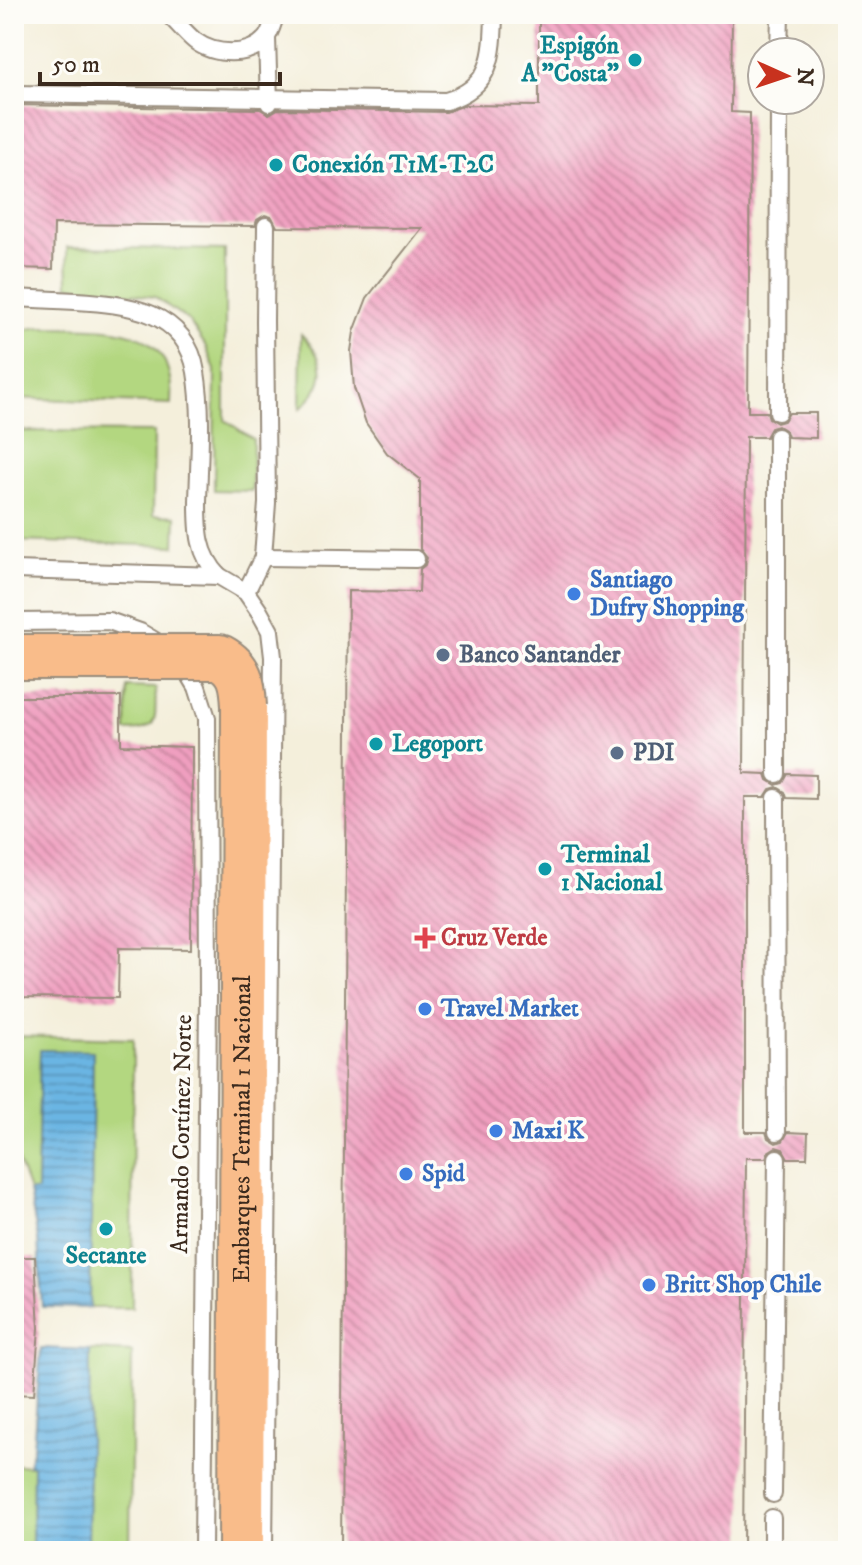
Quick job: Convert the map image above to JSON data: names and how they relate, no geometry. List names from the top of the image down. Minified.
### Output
{"streets":{"highway":["Embarques Terminal 1 Nacional"],"lane":["Armando Cortínez Norte"]},"crossings":[["Embarques Terminal 1 Nacional","Armando Cortínez Norte"]],"places":{"other":["Espigón A \"Costa\"","Conexión T1M-T2C","Santiago Dufry Shopping","Banco Santander","Legoport","PDI","Terminal 1 Nacional","Travel Market","Maxi K","Spid","Sectante","Britt Shop Chile"],"health":["Cruz Verde"]},"scale_bar":"50 m","north":"right"}
